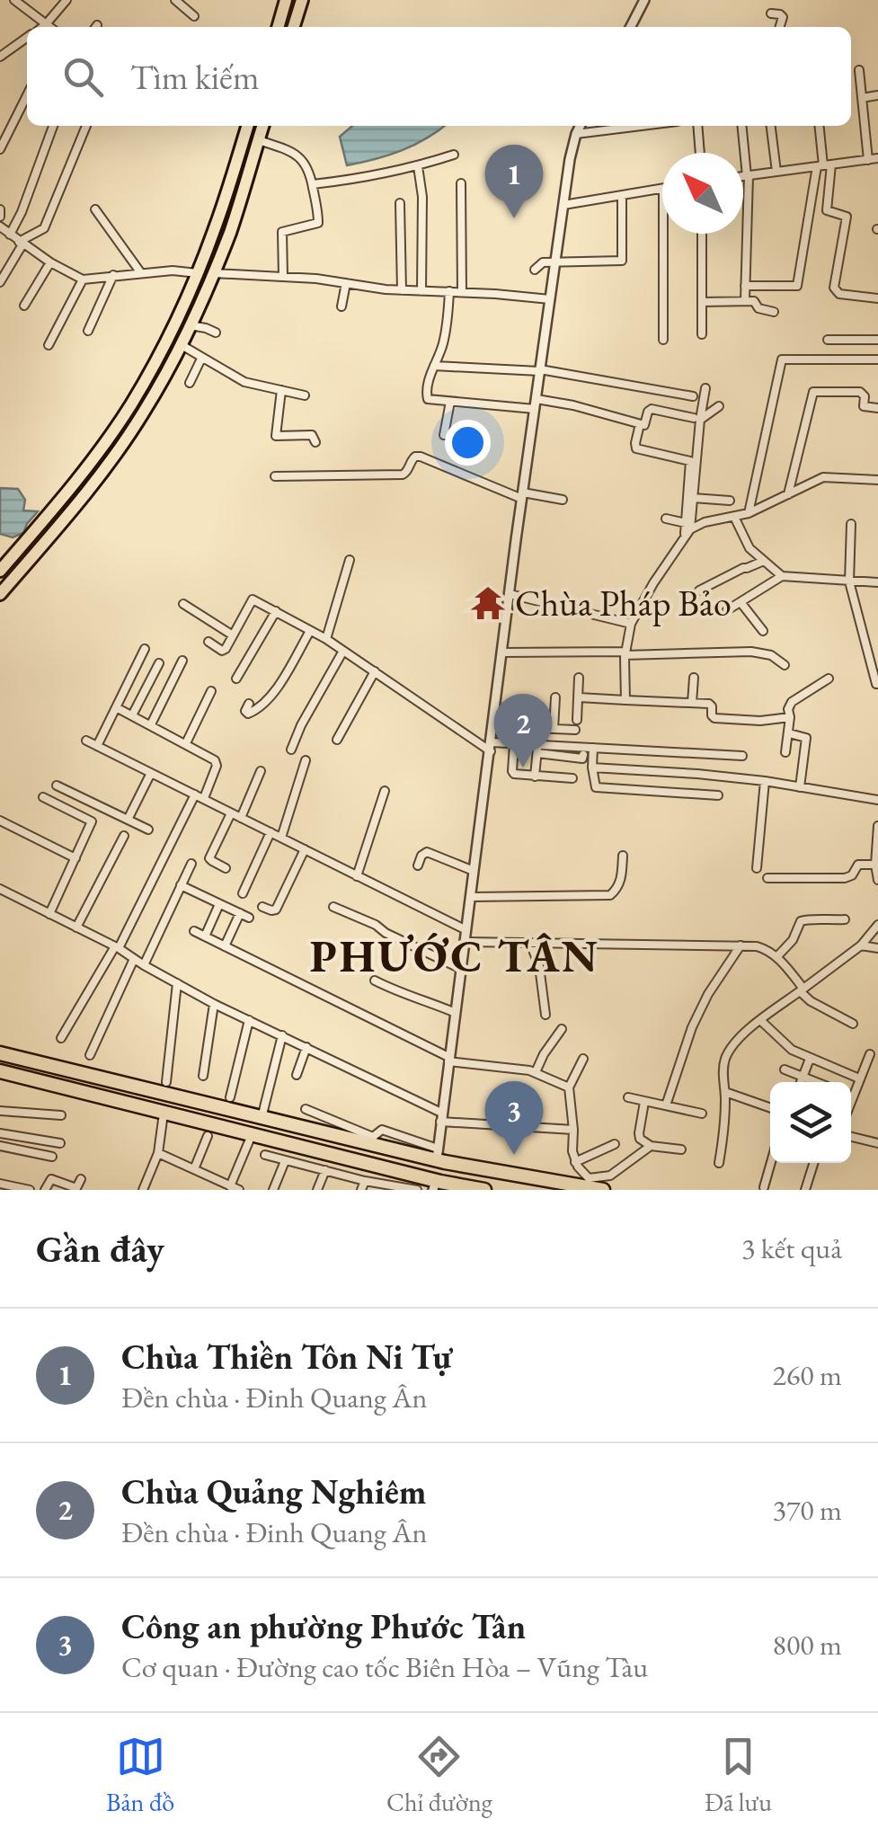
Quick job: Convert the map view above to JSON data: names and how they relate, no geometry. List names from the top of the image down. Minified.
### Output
{"districts":["PHƯỚC TÂN"],"places":{"temple":["Chùa Pháp Bảo"]},"north":"top left","page":{"search":"Tìm kiếm","pins":["1","2","3"],"heading":["Gần đây","3 kết quả"],"list":[{"mark":"1","name":"Chùa Thiền Tôn Ni Tự","note":"Đền chùa · Đinh Quang Ân","value":"260 m"},{"mark":"2","name":"Chùa Quảng Nghiêm","note":"Đền chùa · Đinh Quang Ân","value":"370 m"},{"mark":"3","name":"Công an phường Phước Tân","note":"Cơ quan · Đường cao tốc Biên Hòa – Vũng Tàu","value":"800 m"}],"nav":["Bản đồ","Chỉ đường","Đã lưu"]}}
